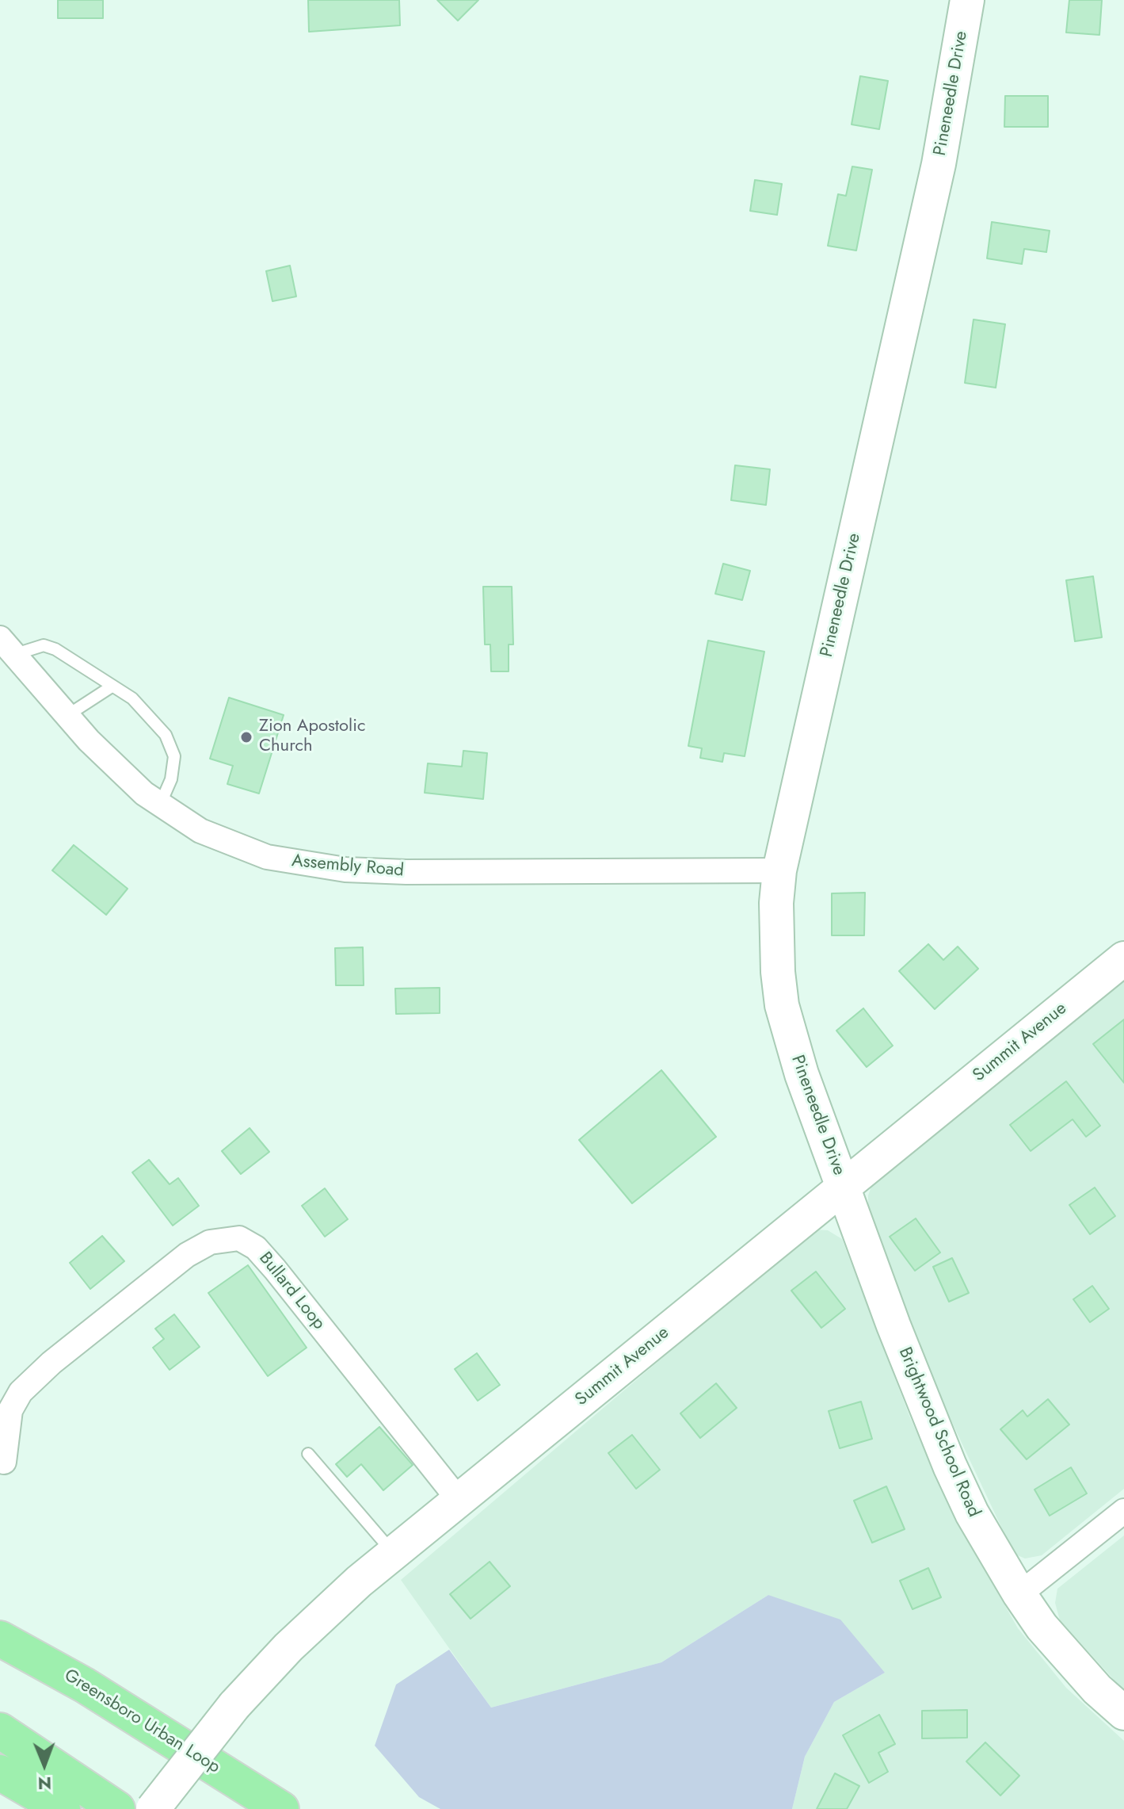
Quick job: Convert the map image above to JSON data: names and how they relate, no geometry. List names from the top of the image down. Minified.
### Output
{"streets":{"highway":["Greensboro Urban Loop"],"main road":["Pineneedle Drive","Summit Avenue","Brightwood School Road"],"street":["Assembly Road","Bullard Loop"]},"crossings":[["Pineneedle Drive","Assembly Road"],["Pineneedle Drive","Summit Avenue"],["Pineneedle Drive","Brightwood School Road"],["Summit Avenue","Bullard Loop"],["Summit Avenue","Brightwood School Road"]],"places":["Zion Apostolic Church"],"north":"bottom"}
